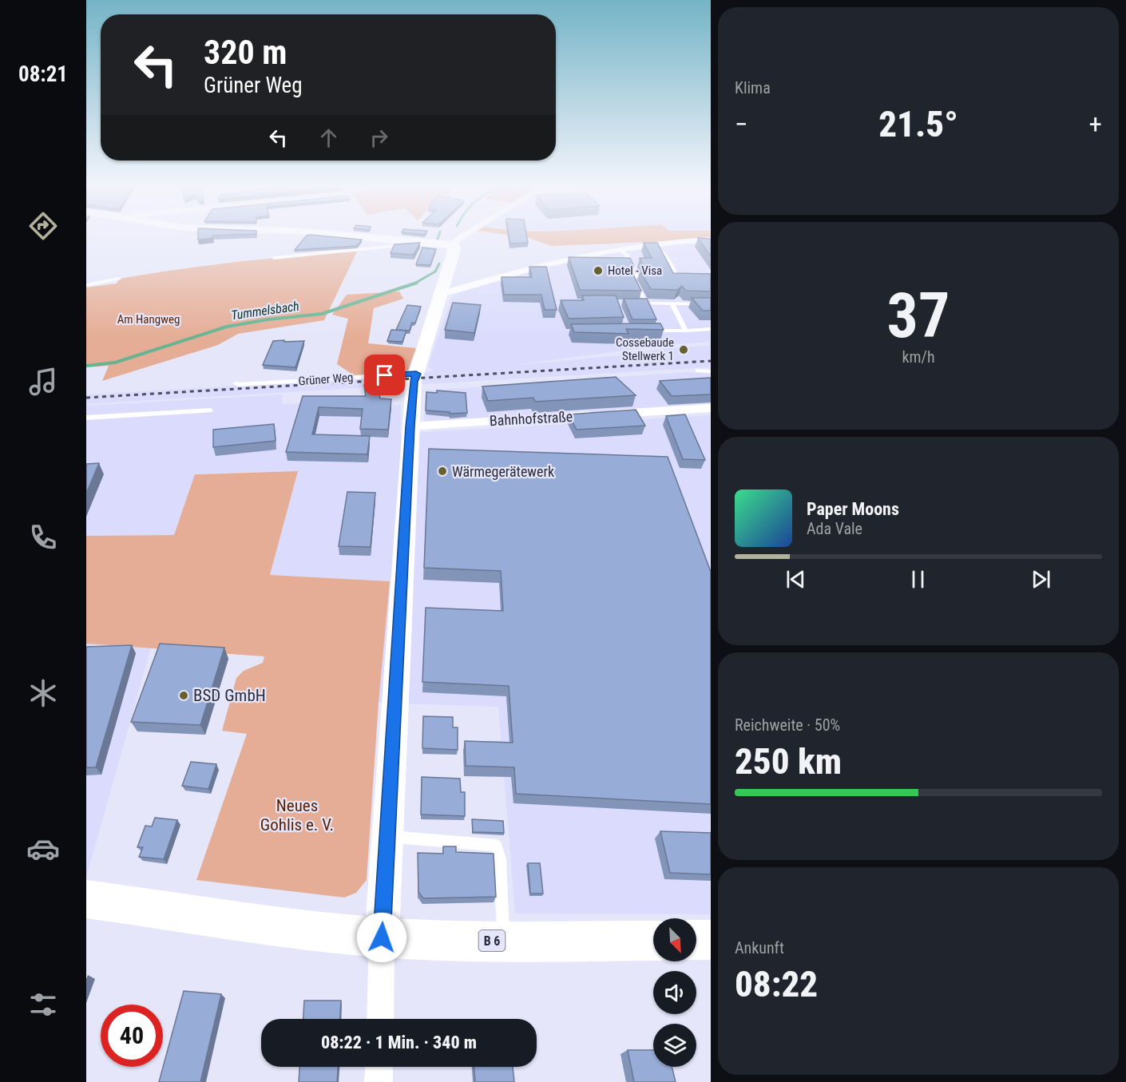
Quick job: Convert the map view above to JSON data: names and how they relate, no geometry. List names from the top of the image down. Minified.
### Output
{"streets":{"main road":["B 6"],"street":["Bahnhofstraße"],"lane":["Grüner Weg"]},"water":["Tummelsbach"],"parks":["Am Hangweg","Neues Gohlis e. V."],"places":["Hotel - Visa","Cossebaude Stellwerk 1","Wärmegerätewerk","BSD GmbH"],"north":"bottom right","page":{"tabs":"08:21","tile":["Klima",["37","km/h"],["Reichweite · 50%","250 km"],["Ankunft","08:22"]],"turn":["320 m","Grüner Weg"],"heat":["−","21.5°","+"],"song":["Paper Moons","Ada Vale"],"limit":"40","trip":"08:22 · 1 Min. · 340 m"}}
